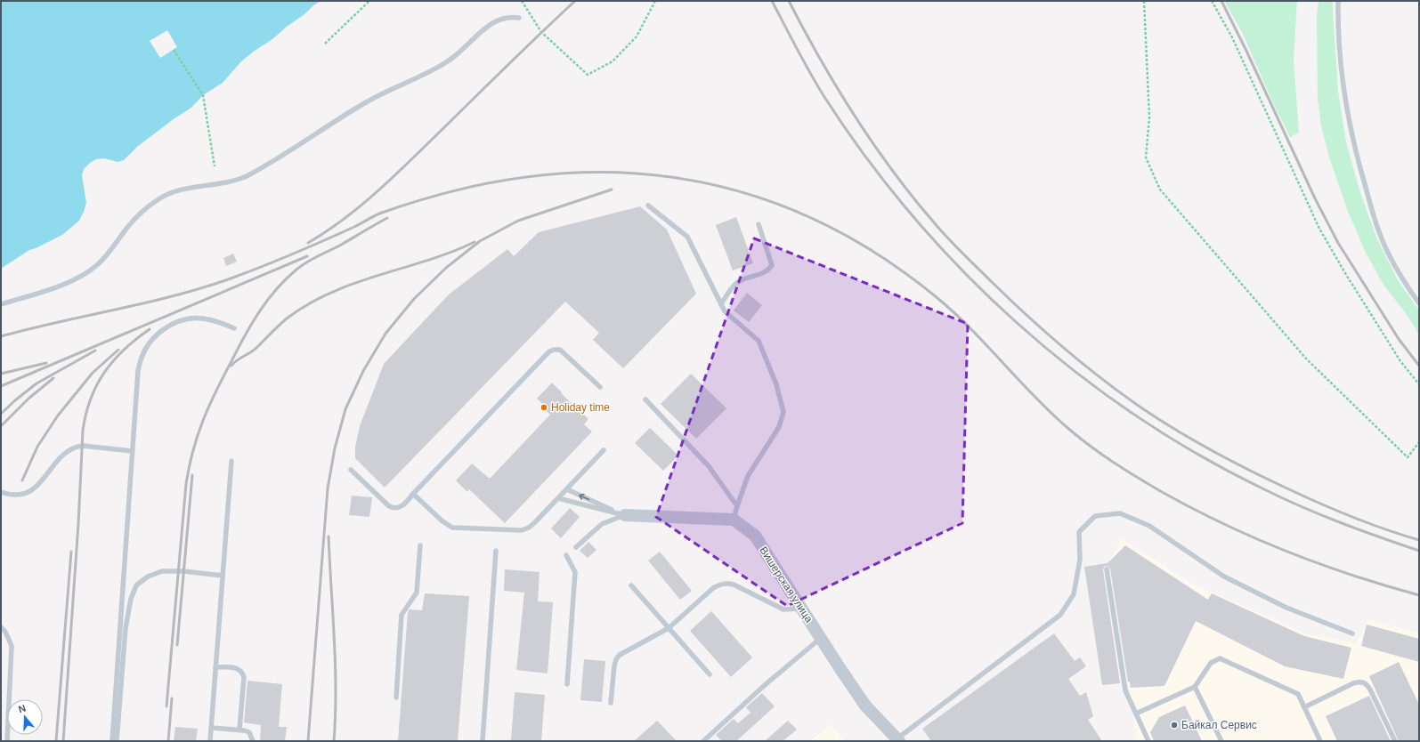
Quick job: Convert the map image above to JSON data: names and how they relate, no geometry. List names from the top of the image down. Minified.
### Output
{"streets":{"street":["Вишерская улица"]},"places":["Holiday time","Байкал Сервис"],"north":"top"}
